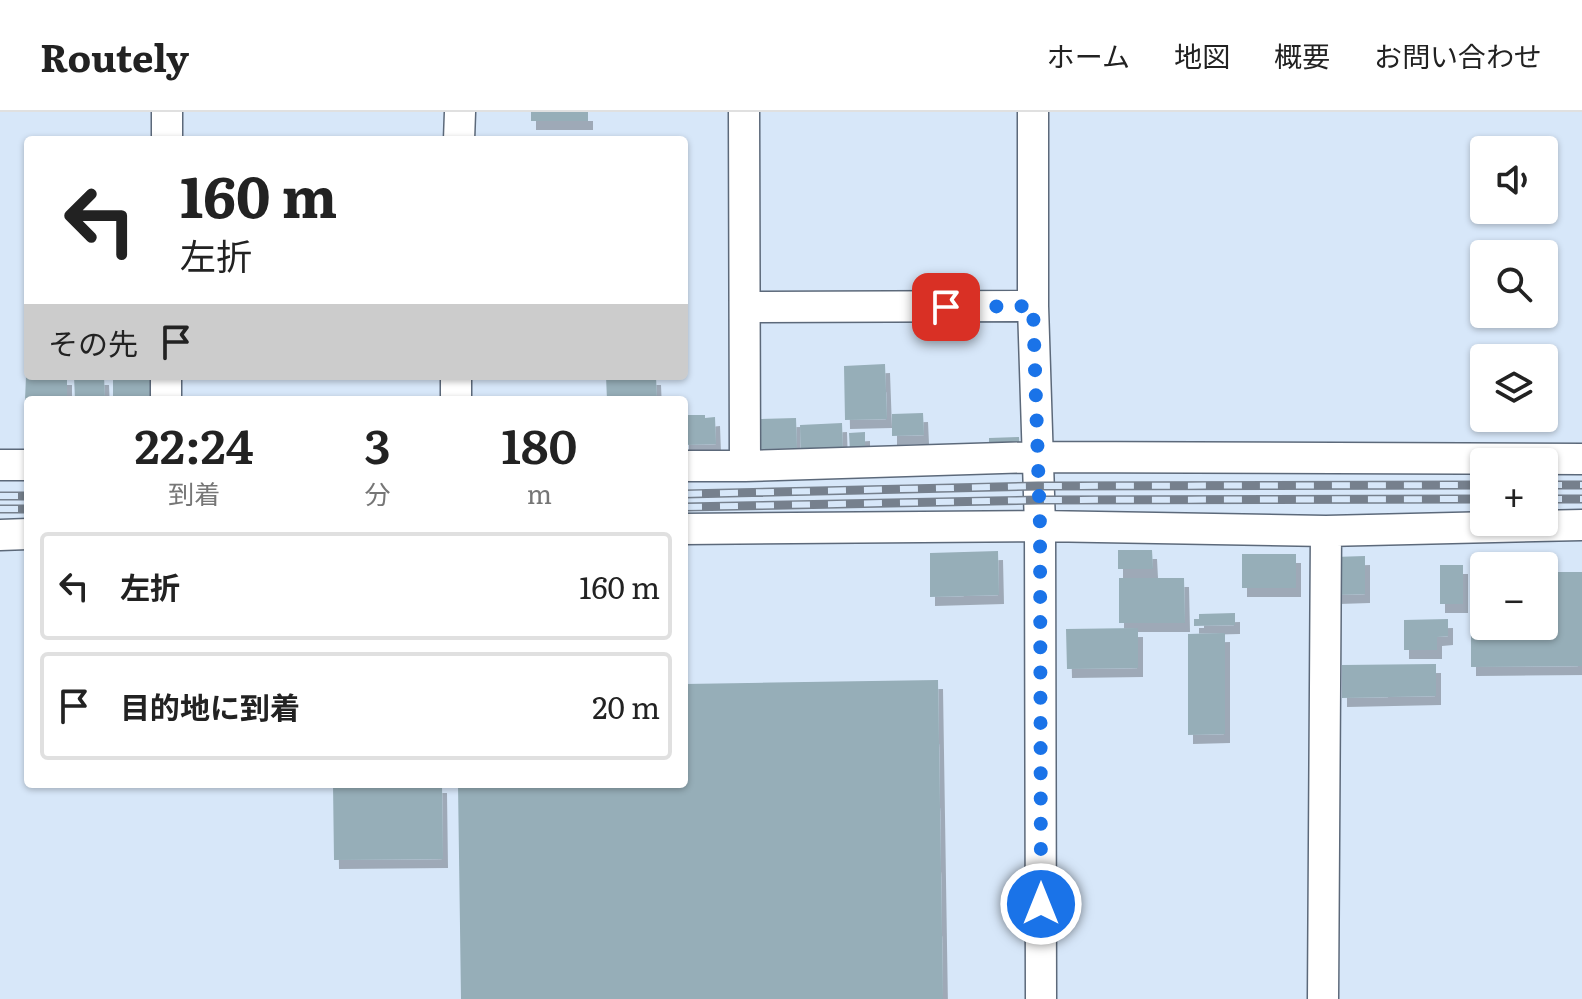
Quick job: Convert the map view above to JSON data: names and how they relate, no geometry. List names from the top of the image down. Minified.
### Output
{"page":{"header":"Routely","nav":["ホーム","地図","概要","お問い合わせ"],"map_buttons":["+","−"],"turn":["160 m","左折"],"then":"その先","eta":["22:24","到着","3","分","180","m"],"list":[{"name":"左折","value":"160 m"},{"name":"目的地に到着","value":"20 m"}]}}
